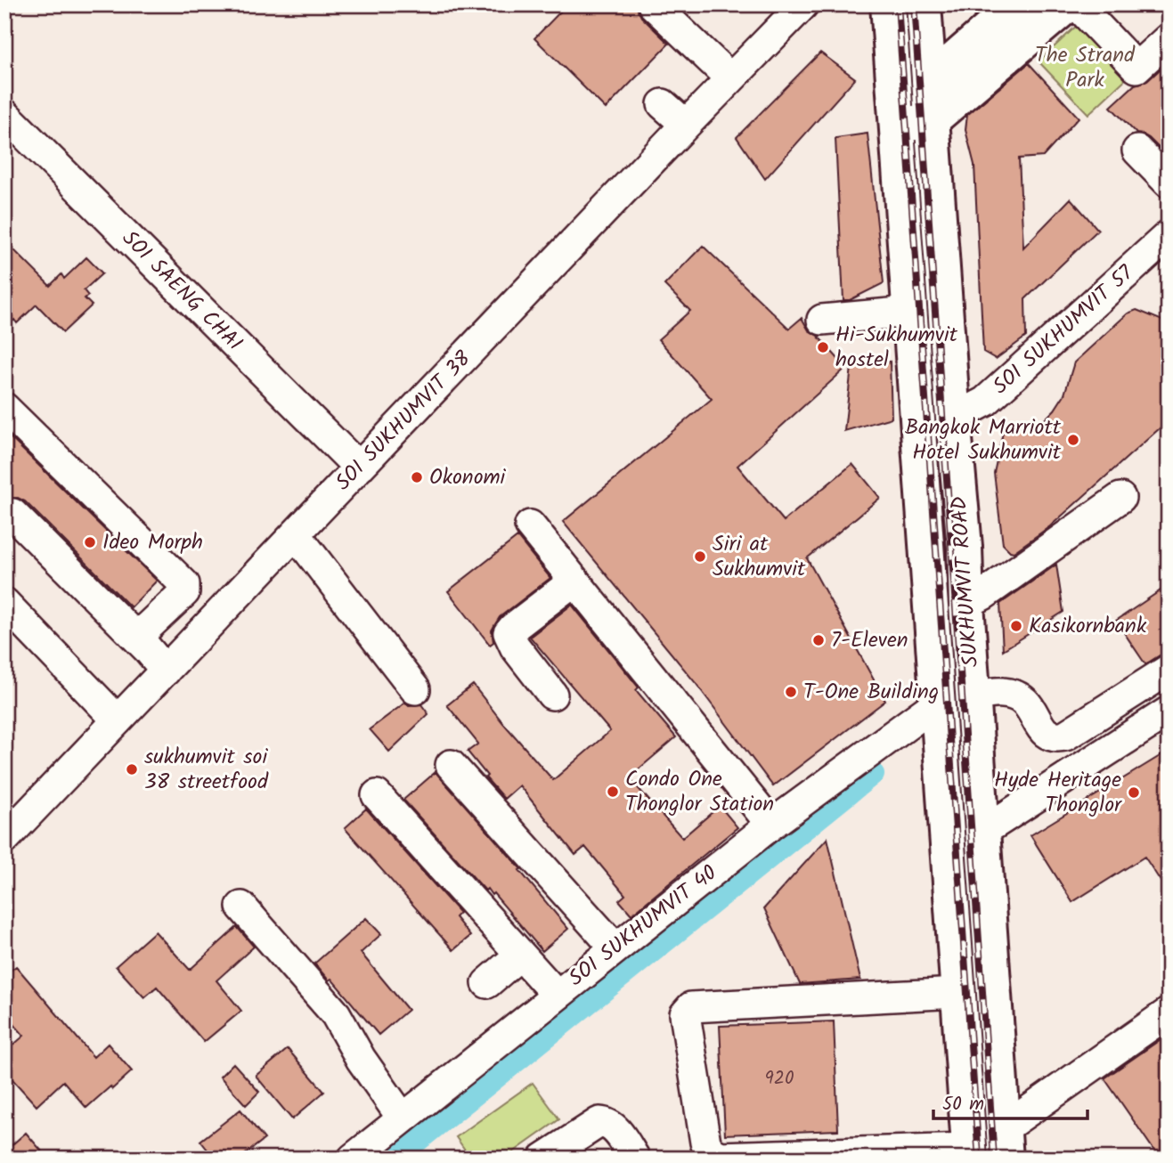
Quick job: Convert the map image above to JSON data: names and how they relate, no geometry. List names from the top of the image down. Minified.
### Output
{"streets":{"main road":["SUKHUMVIT ROAD"],"street":["SOI SAENG CHAI","SOI SUKHUMVIT 57","SOI SUKHUMVIT 38","SOI SUKHUMVIT 40"]},"crossings":[["SOI SAENG CHAI","SOI SUKHUMVIT 38"],["SOI SUKHUMVIT 57","SUKHUMVIT ROAD"],["SUKHUMVIT ROAD","SOI SUKHUMVIT 40"]],"parks":["The Strand Park"],"places":["Hi-Sukhumvit hostel","Bangkok Marriott Hotel Sukhumvit","Okonomi","Ideo Morph","Siri at Sukhumvit","Kasikornbank","7-Eleven","T-One Building","sukhumvit soi 38 streetfood","Condo One Thonglor Station","Hyde Heritage Thonglor"],"house_numbers":["920"],"scale_bar":"50 m"}
